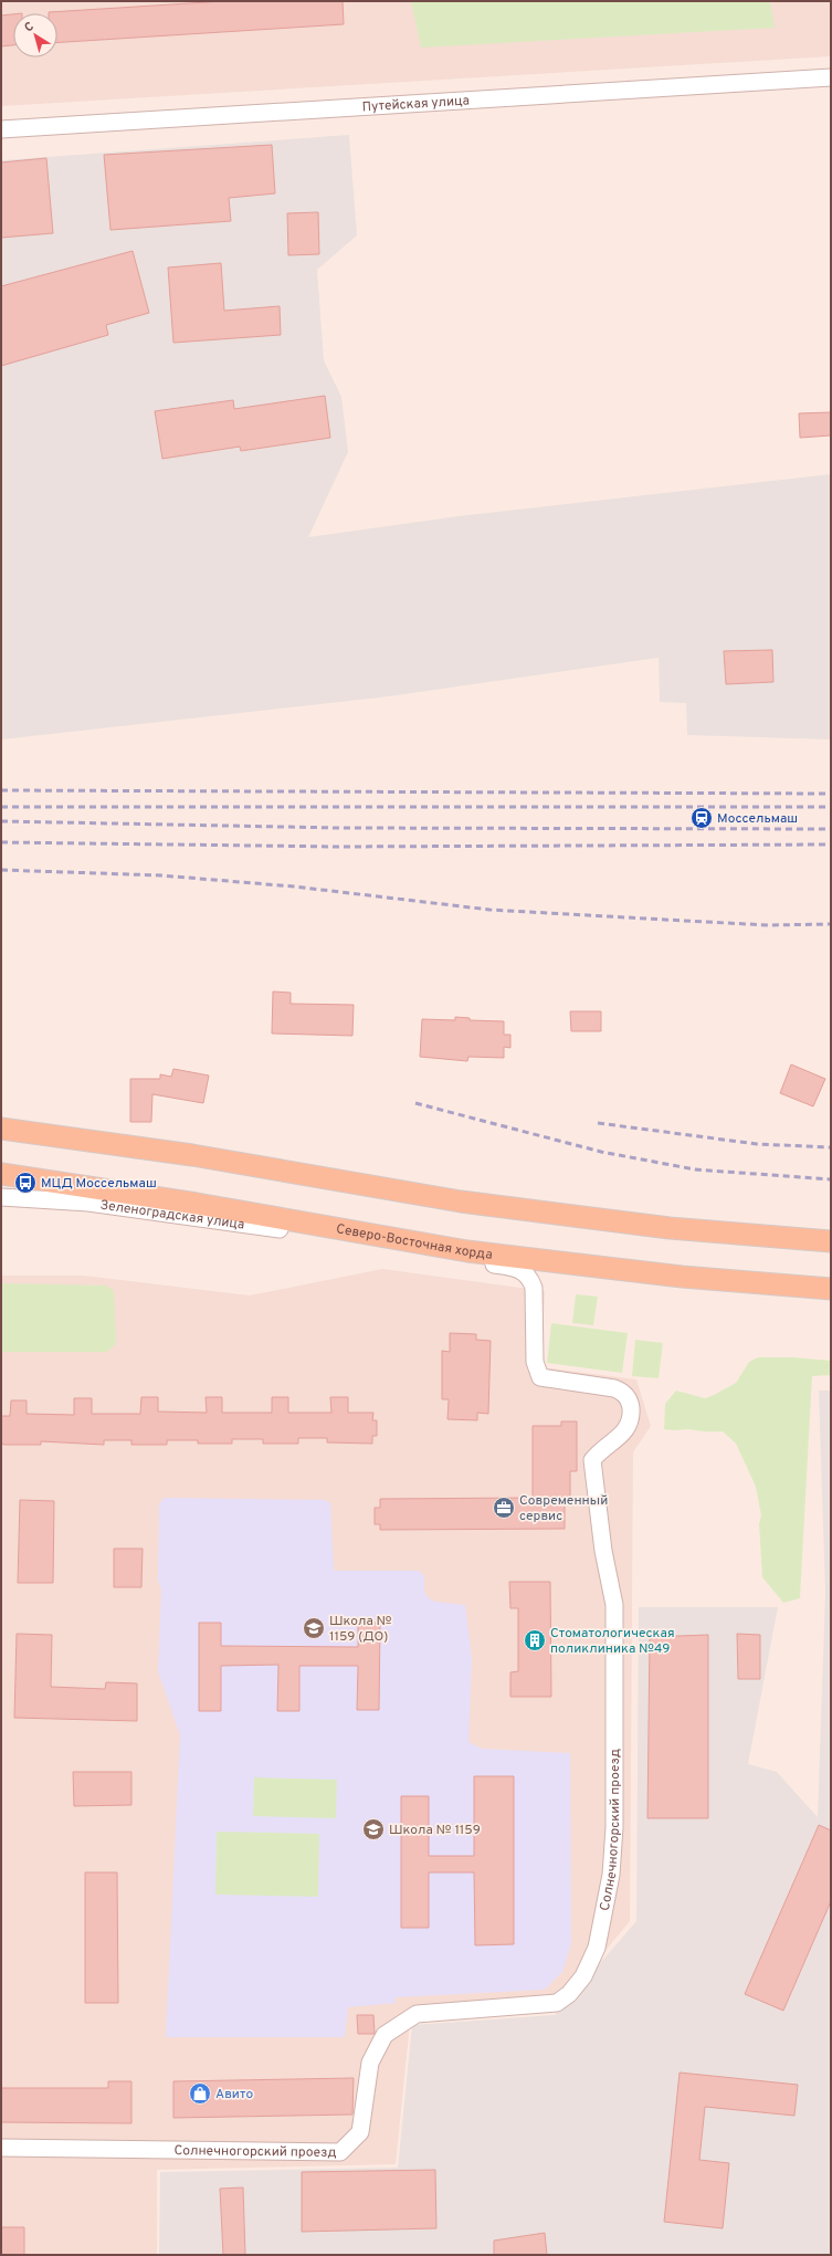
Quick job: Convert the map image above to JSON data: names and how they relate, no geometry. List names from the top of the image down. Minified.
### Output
{"streets":{"main road":["Северо-Восточная хорда"],"street":["Путейская улица","Зеленоградская улица","Солнечногорский проезд"]},"crossings":[["Зеленоградская улица","Солнечногорский проезд"]],"places":{"station":["Моссельмаш"],"bus stop":["МЦД Моссельмаш"],"office":["Современный сервис"],"school or university":["Школа № 1159 (ДО)","Школа № 1159"],"building":["Стоматологическая поликлиника №49"],"shop":["Авито"]},"north":"top left"}
